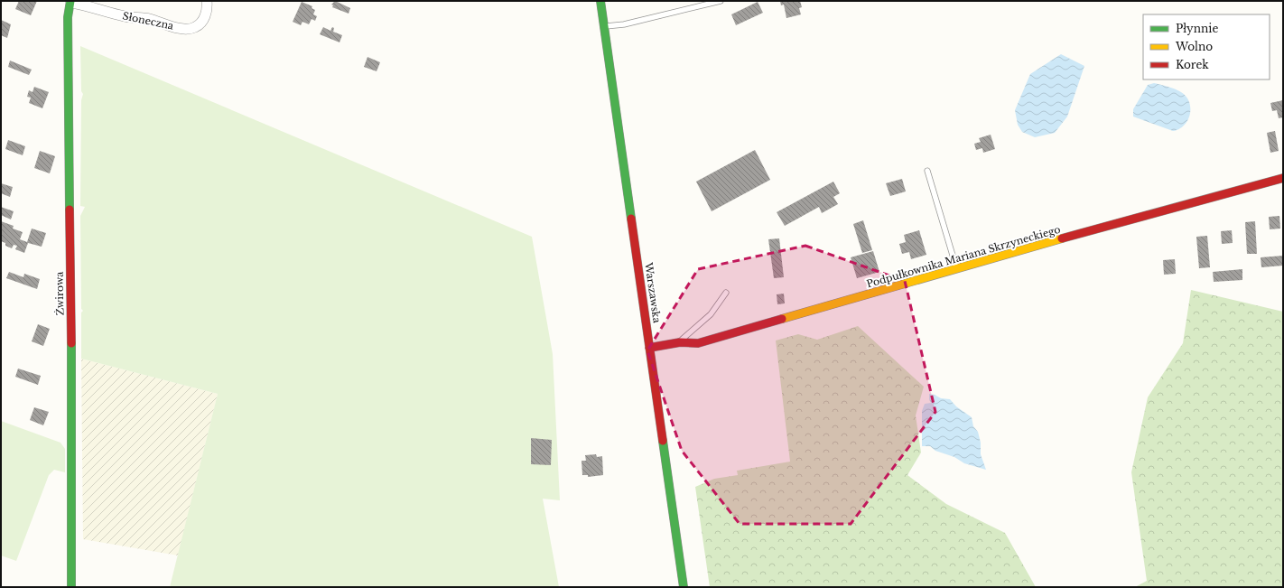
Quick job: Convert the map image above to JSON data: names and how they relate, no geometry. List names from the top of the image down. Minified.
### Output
{"streets":{"street":["Słoneczna","Podpułkownika Mariana Skrzyneckiego","Warszawska","Żwirowa"]},"crossings":[["Słoneczna","Żwirowa"],["Podpułkownika Mariana Skrzyneckiego","Warszawska"]],"legend":["Płynnie","Wolno","Korek"]}
